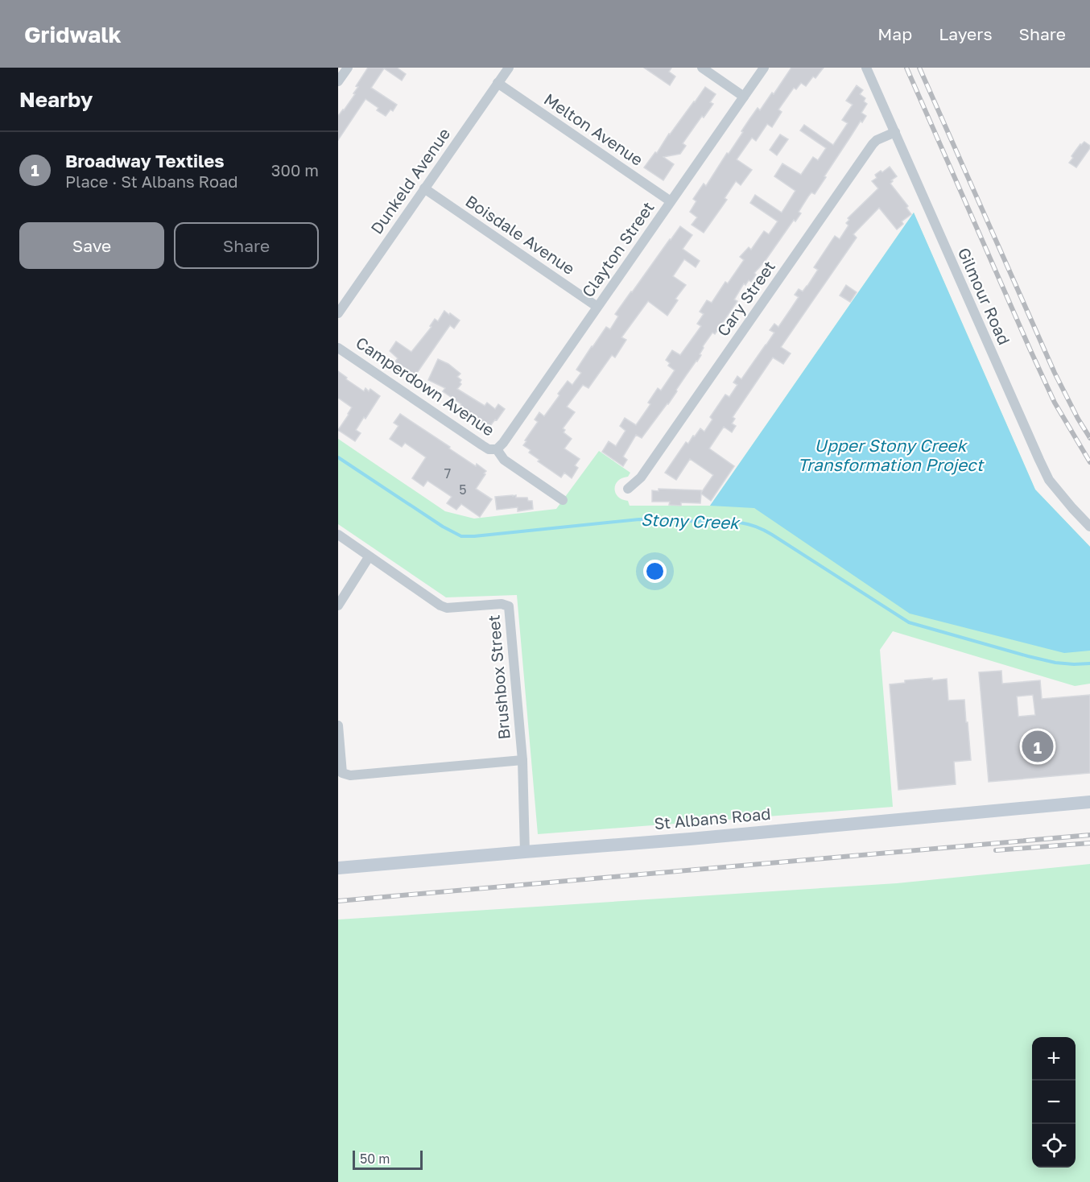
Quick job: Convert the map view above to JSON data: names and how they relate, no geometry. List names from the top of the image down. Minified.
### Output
{"streets":{"main road":["St Albans Road"],"street":["Melton Avenue","Dunkeld Avenue","Boisdale Avenue","Clayton Street","Gilmour Road","Cary Street","Camperdown Avenue","Brushbox Street"]},"crossings":[["Melton Avenue","Dunkeld Avenue"],["Melton Avenue","Clayton Street"],["Dunkeld Avenue","Boisdale Avenue"],["Boisdale Avenue","Clayton Street"],["Clayton Street","Camperdown Avenue"],["Gilmour Road","Cary Street"],["Brushbox Street","St Albans Road"]],"water":["Upper Stony Creek Transformation Project","Stony Creek"],"house_numbers":["7","5"],"scale_bar":"50 m","page":{"header":"Gridwalk","nav":["Map","Layers","Share"],"heading":"Nearby","list":[{"mark":"1","name":"Broadway Textiles","note":"Place · St Albans Road","value":"300 m"}],"buttons":["Save","Share"],"pins":"1","map_buttons":["+","−"],"scale":"50 m"}}
